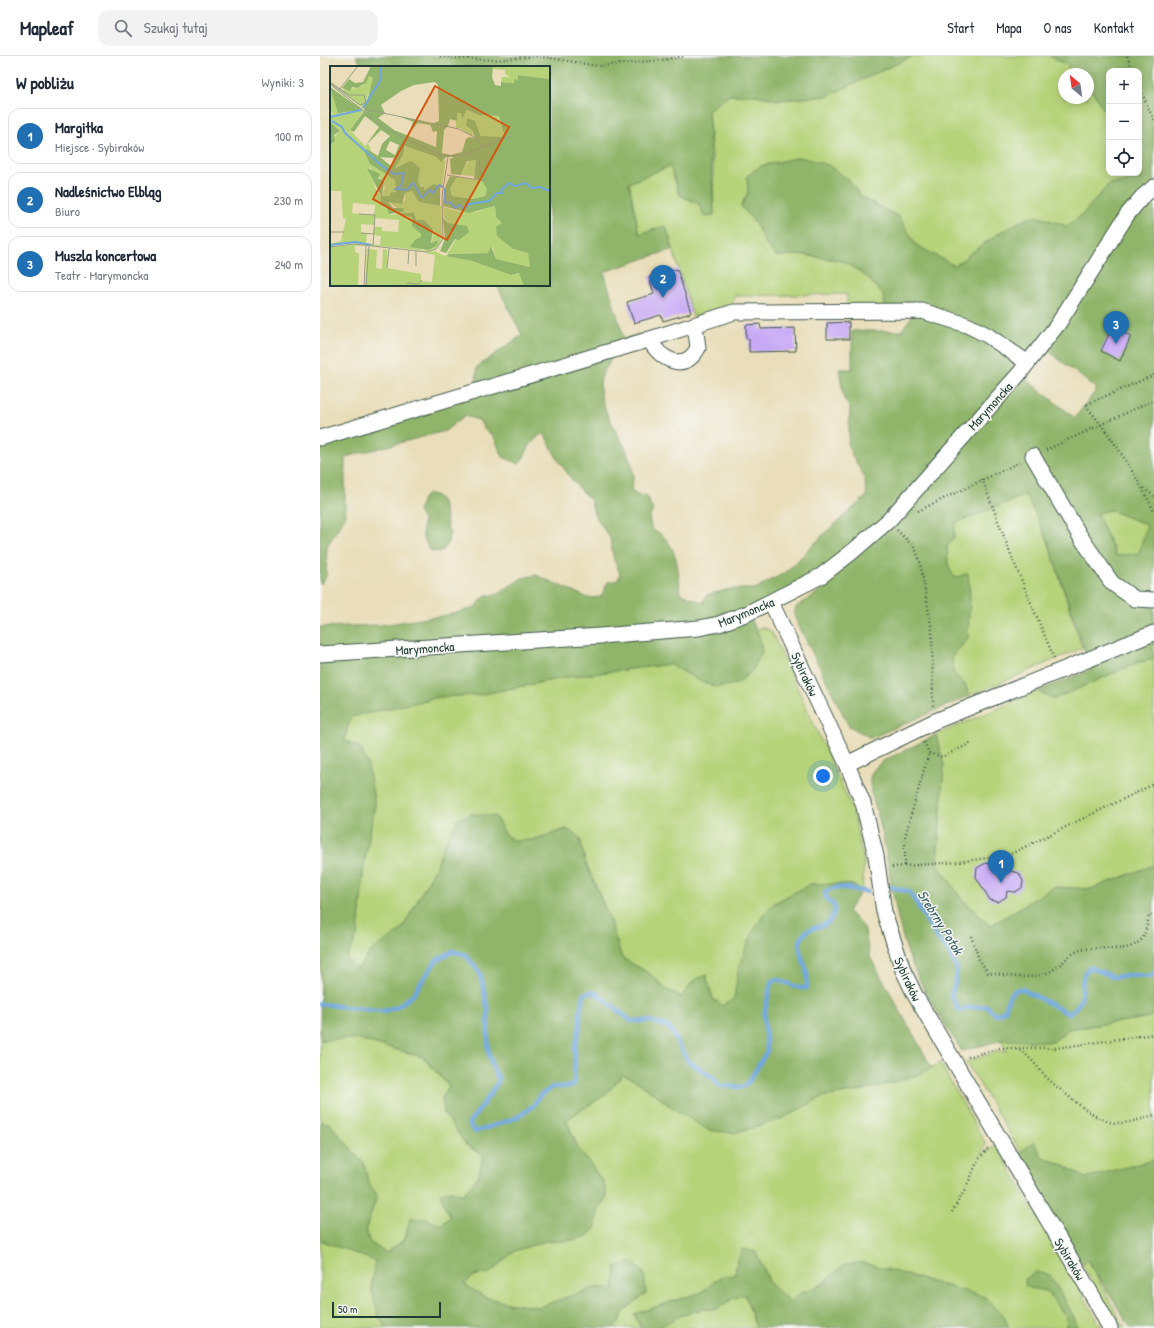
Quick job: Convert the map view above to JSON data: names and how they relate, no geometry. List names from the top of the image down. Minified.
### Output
{"streets":{"street":["Marymoncka","Sybiraków"]},"crossings":[["Marymoncka","Sybiraków"]],"water":["Srebrny Potok"],"scale_bar":"50 m","north":"top left","page":{"header":"Mapleaf","search":"Szukaj tutaj","nav":["Start","Mapa","O nas","Kontakt"],"heading":["W pobliżu","Wyniki: 3"],"map_buttons":["+","−"],"list":[{"mark":"1","name":"Margitka","note":"Miejsce · Sybiraków","value":"100 m"},{"mark":"2","name":"Nadleśnictwo Elbląg","note":"Biuro","value":"230 m"},{"mark":"3","name":"Muszla koncertowa","note":"Teatr · Marymoncka","value":"240 m"}],"pins":["2","3","1"],"scale":"50 m"}}
